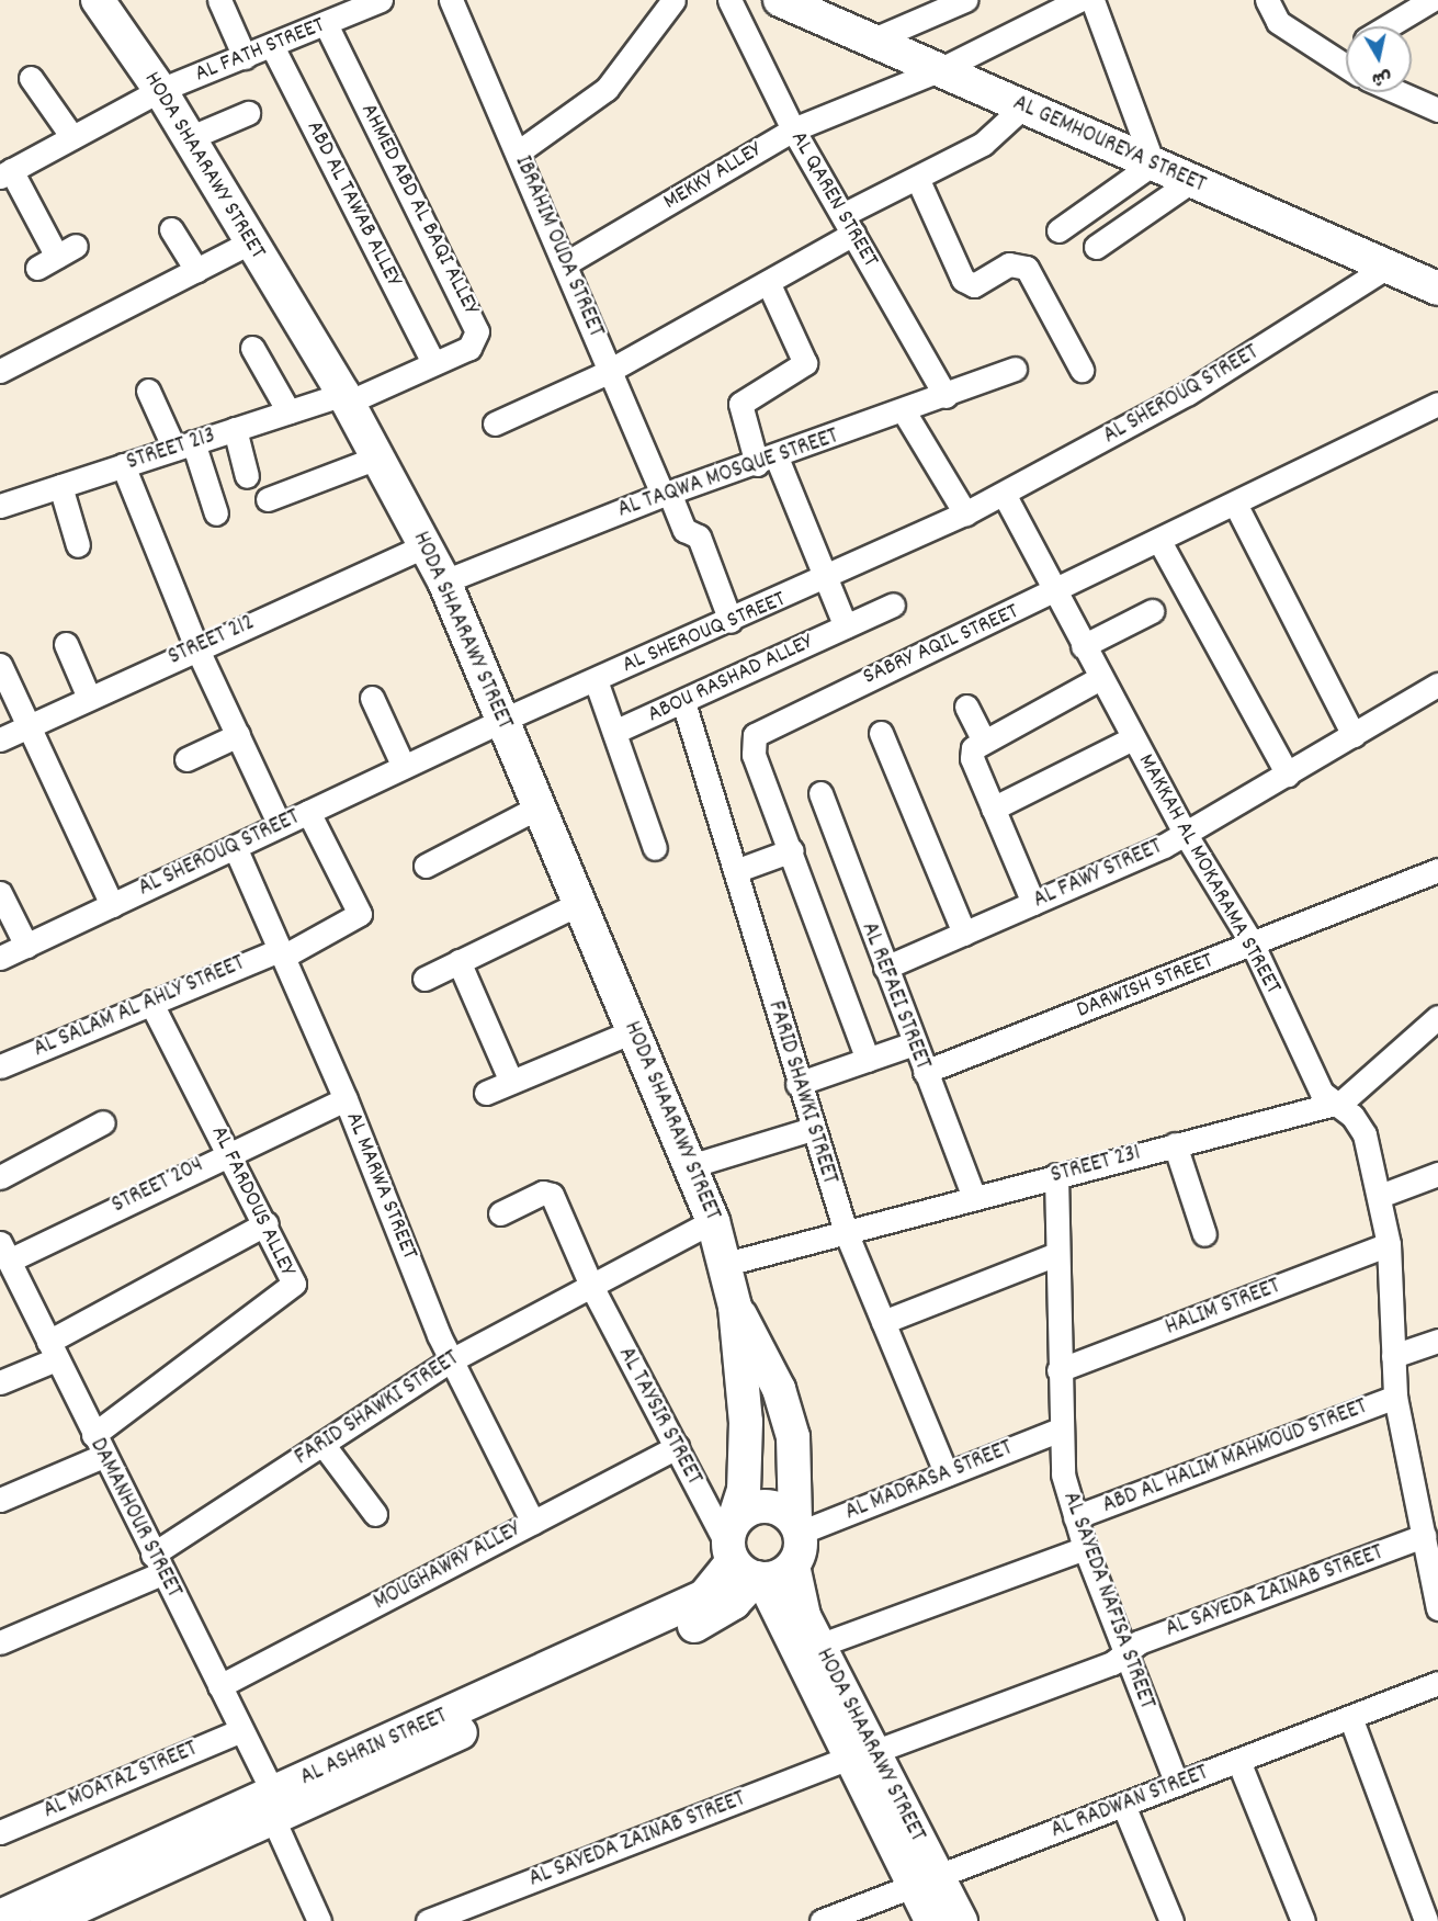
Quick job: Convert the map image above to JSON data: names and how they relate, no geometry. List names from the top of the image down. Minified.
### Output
{"streets":{"street":["AL FATH STREET","AL GEMHOUREYA STREET","HODA SHAARAWY STREET","MEKKY ALLEY","AL QAREN STREET","ABD AL TAWAB ALLEY","AHMED ABD AL BAQI ALLEY","IBRAHIM OUDA STREET","AL SHEROUQ STREET","STREET 213","AL TAQWA MOSQUE STREET","STREET 212","SABRY AQIL STREET","ABOU RASHAD ALLEY","AL FAWY STREET","MAKKAH AL MOKARAMA STREET","DARWISH STREET","AL REFAEI STREET","AL SALAM AL AHLY STREET","FARID SHAWKI STREET","STREET 231","STREET 204","AL MARWA STREET","AL FARDOUS ALLEY","HALIM STREET","AL TAYSIR STREET","ABD AL HALIM MAHMOUD STREET","AL MADRASA STREET","DAMANHOUR STREET","MOUGHAWRY ALLEY","AL SAYEDA ZAINAB STREET","AL SAYEDA NAFISA STREET","AL ASHRIN STREET","AL MOATAZ STREET","AL RADWAN STREET"]},"crossings":[["AL FATH STREET","HODA SHAARAWY STREET"],["AL FATH STREET","ABD AL TAWAB ALLEY"],["AL FATH STREET","AHMED ABD AL BAQI ALLEY"],["AL GEMHOUREYA STREET","MEKKY ALLEY"],["AL GEMHOUREYA STREET","AL SHEROUQ STREET"],["HODA SHAARAWY STREET","AHMED ABD AL BAQI ALLEY"],["HODA SHAARAWY STREET","AL SHEROUQ STREET"],["HODA SHAARAWY STREET","STREET 213"],["HODA SHAARAWY STREET","AL TAQWA MOSQUE STREET"],["HODA SHAARAWY STREET","STREET 212"],["HODA SHAARAWY STREET","FARID SHAWKI STREET"],["HODA SHAARAWY STREET","STREET 231"],["HODA SHAARAWY STREET","AL TAYSIR STREET"],["HODA SHAARAWY STREET","AL MADRASA STREET"],["HODA SHAARAWY STREET","AL SAYEDA ZAINAB STREET"],["HODA SHAARAWY STREET","AL ASHRIN STREET"],["HODA SHAARAWY STREET","AL RADWAN STREET"],["MEKKY ALLEY","AL QAREN STREET"],["MEKKY ALLEY","IBRAHIM OUDA STREET"],["AL QAREN STREET","AL TAQWA MOSQUE STREET"],["ABD AL TAWAB ALLEY","AHMED ABD AL BAQI ALLEY"],["AHMED ABD AL BAQI ALLEY","STREET 213"],["IBRAHIM OUDA STREET","AL SHEROUQ STREET"],["IBRAHIM OUDA STREET","AL TAQWA MOSQUE STREET"],["AL SHEROUQ STREET","MAKKAH AL MOKARAMA STREET"],["AL SHEROUQ STREET","AL SALAM AL AHLY STREET"],["AL SHEROUQ STREET","AL MARWA STREET"],["SABRY AQIL STREET","MAKKAH AL MOKARAMA STREET"],["ABOU RASHAD ALLEY","FARID SHAWKI STREET"],["AL FAWY STREET","MAKKAH AL MOKARAMA STREET"],["AL FAWY STREET","AL REFAEI STREET"],["MAKKAH AL MOKARAMA STREET","DARWISH STREET"],["MAKKAH AL MOKARAMA STREET","STREET 231"],["MAKKAH AL MOKARAMA STREET","HALIM STREET"],["MAKKAH AL MOKARAMA STREET","ABD AL HALIM MAHMOUD STREET"],["MAKKAH AL MOKARAMA STREET","AL SAYEDA ZAINAB STREET"],["DARWISH STREET","AL REFAEI STREET"],["AL REFAEI STREET","STREET 231"],["AL SALAM AL AHLY STREET","AL MARWA STREET"],["AL SALAM AL AHLY STREET","AL FARDOUS ALLEY"],["FARID SHAWKI STREET","STREET 231"],["FARID SHAWKI STREET","AL MARWA STREET"],["FARID SHAWKI STREET","AL TAYSIR STREET"],["FARID SHAWKI STREET","AL MADRASA STREET"],["FARID SHAWKI STREET","DAMANHOUR STREET"],["STREET 231","AL SAYEDA NAFISA STREET"],["STREET 204","AL MARWA STREET"],["STREET 204","AL FARDOUS ALLEY"],["STREET 204","DAMANHOUR STREET"],["AL MARWA STREET","MOUGHAWRY ALLEY"],["AL FARDOUS ALLEY","DAMANHOUR STREET"],["HALIM STREET","AL SAYEDA NAFISA STREET"],["AL TAYSIR STREET","MOUGHAWRY ALLEY"],["AL TAYSIR STREET","AL ASHRIN STREET"],["ABD AL HALIM MAHMOUD STREET","AL SAYEDA NAFISA STREET"],["AL MADRASA STREET","AL SAYEDA NAFISA STREET"],["DAMANHOUR STREET","MOUGHAWRY ALLEY"],["DAMANHOUR STREET","AL ASHRIN STREET"],["DAMANHOUR STREET","AL MOATAZ STREET"],["AL SAYEDA ZAINAB STREET","AL SAYEDA NAFISA STREET"],["AL SAYEDA NAFISA STREET","AL RADWAN STREET"]],"north":"bottom"}
